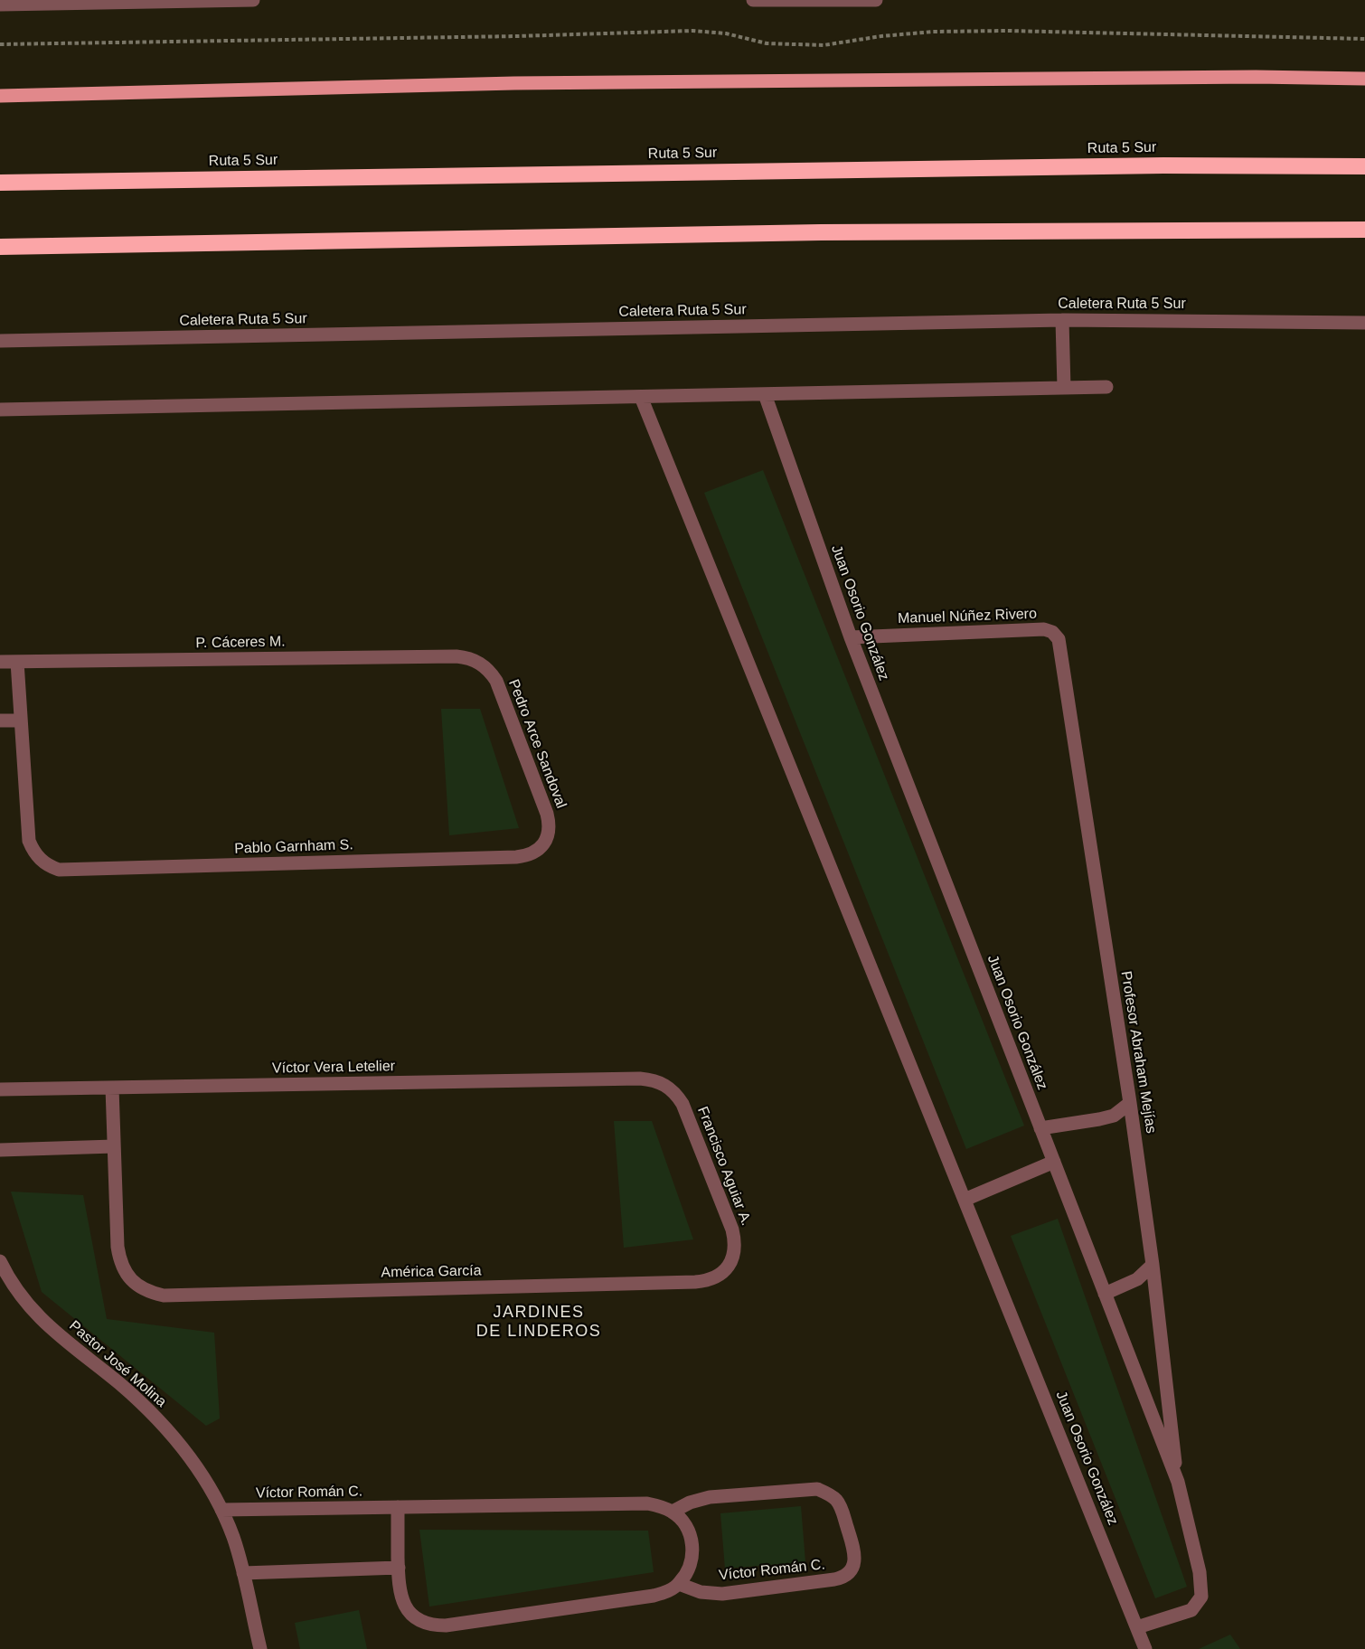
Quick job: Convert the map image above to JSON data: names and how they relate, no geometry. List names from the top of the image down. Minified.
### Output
{"streets":{"highway":["Ruta 5 Sur"],"street":["Caletera Ruta 5 Sur","Juan Osorio González","Manuel Núñez Rivero","P. Cáceres M.","Pedro Arce Sandoval","Pablo Garnham S.","Profesor Abraham Mejías","Víctor Vera Letelier","Francisco Aguiar A.","América García","Pastor José Molina","Víctor Román C."]},"crossings":[["Juan Osorio González","Manuel Núñez Rivero"],["Juan Osorio González","Profesor Abraham Mejías"],["Manuel Núñez Rivero","Profesor Abraham Mejías"],["P. Cáceres M.","Pedro Arce Sandoval"],["Pedro Arce Sandoval","Pablo Garnham S."],["Víctor Vera Letelier","Francisco Aguiar A."],["Francisco Aguiar A.","América García"],["Pastor José Molina","Víctor Román C."]],"districts":["JARDINES DE LINDEROS"]}
